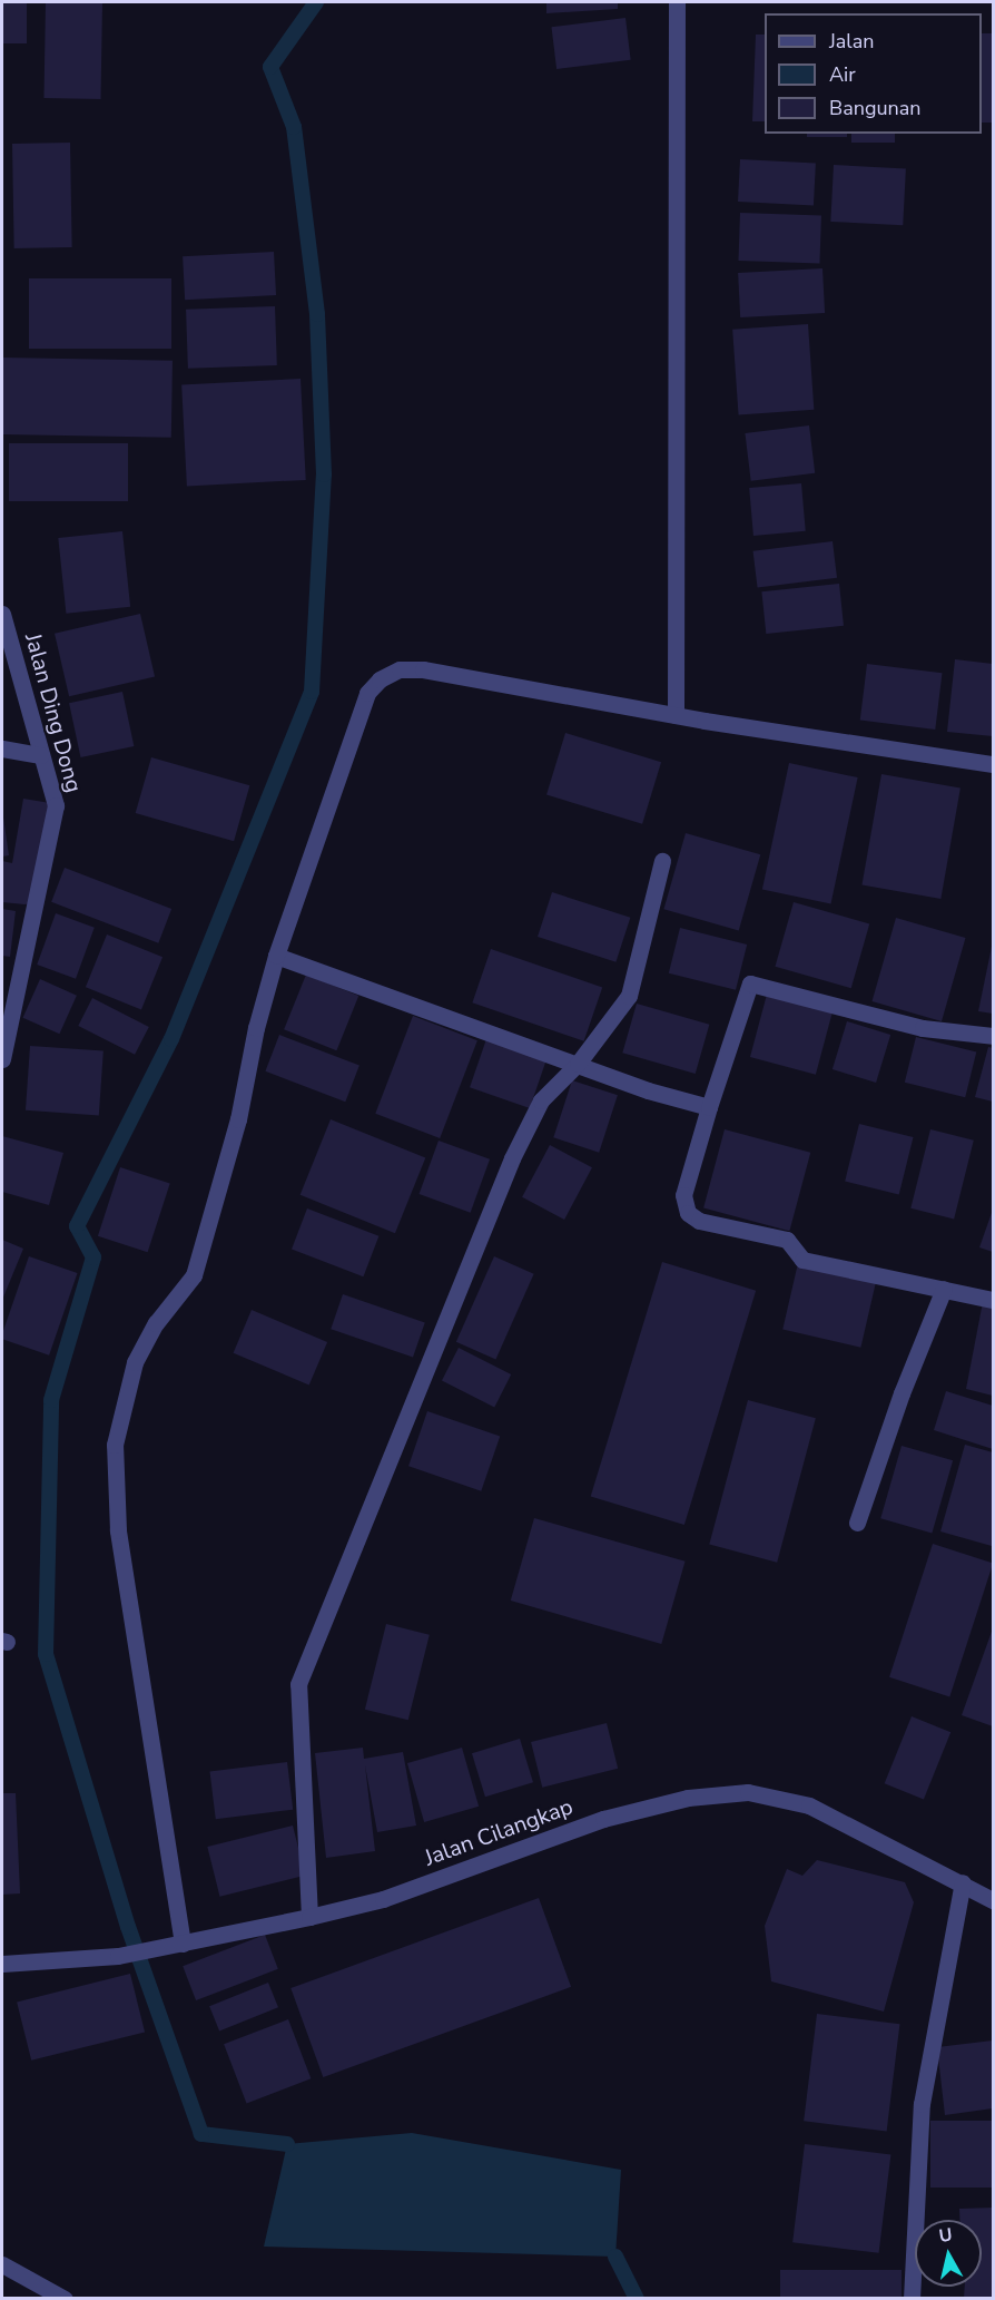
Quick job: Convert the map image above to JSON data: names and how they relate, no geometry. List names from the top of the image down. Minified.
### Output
{"streets":{"street":["Jalan Ding Dong","Jalan Cilangkap"]},"legend":["Jalan","Air","Bangunan"],"north":"top"}
